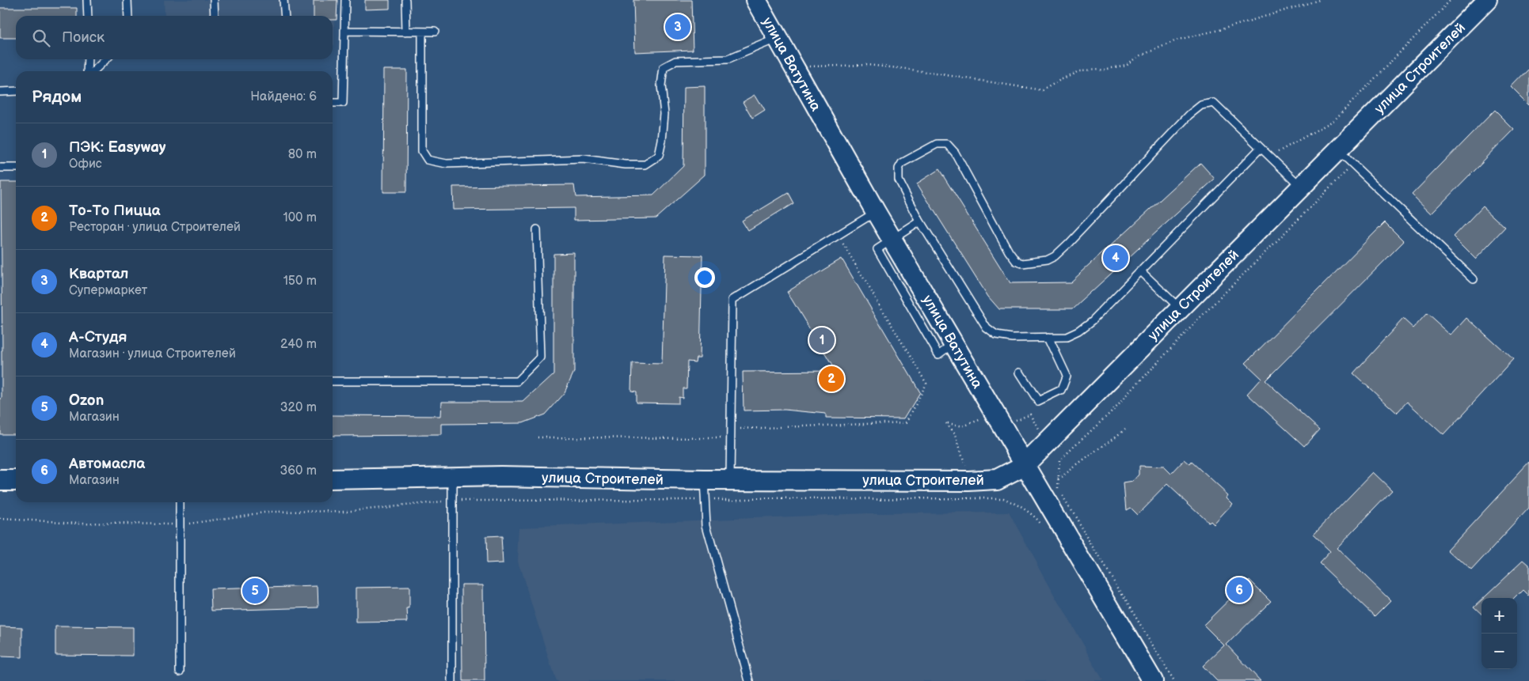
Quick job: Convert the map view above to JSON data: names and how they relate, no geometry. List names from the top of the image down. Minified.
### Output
{"streets":{"street":["улица Ватутина","улица Строителей"]},"crossings":[["улица Ватутина","улица Строителей"]],"page":{"pins":["3","4","1","2","6","5"],"search":"Поиск","heading":["Рядом","Найдено: 6"],"list":[{"mark":"1","name":"ПЭК: Easyway","note":"Офис","value":"80 m"},{"mark":"2","name":"То-То Пицца","note":"Ресторан · улица Строителей","value":"100 m"},{"mark":"3","name":"Квартал","note":"Супермаркет","value":"150 m"},{"mark":"4","name":"А-Студя","note":"Магазин · улица Строителей","value":"240 m"},{"mark":"5","name":"Ozon","note":"Магазин","value":"320 m"},{"mark":"6","name":"Автомасла","note":"Магазин","value":"360 m"}],"map_buttons":["+","−"]}}
